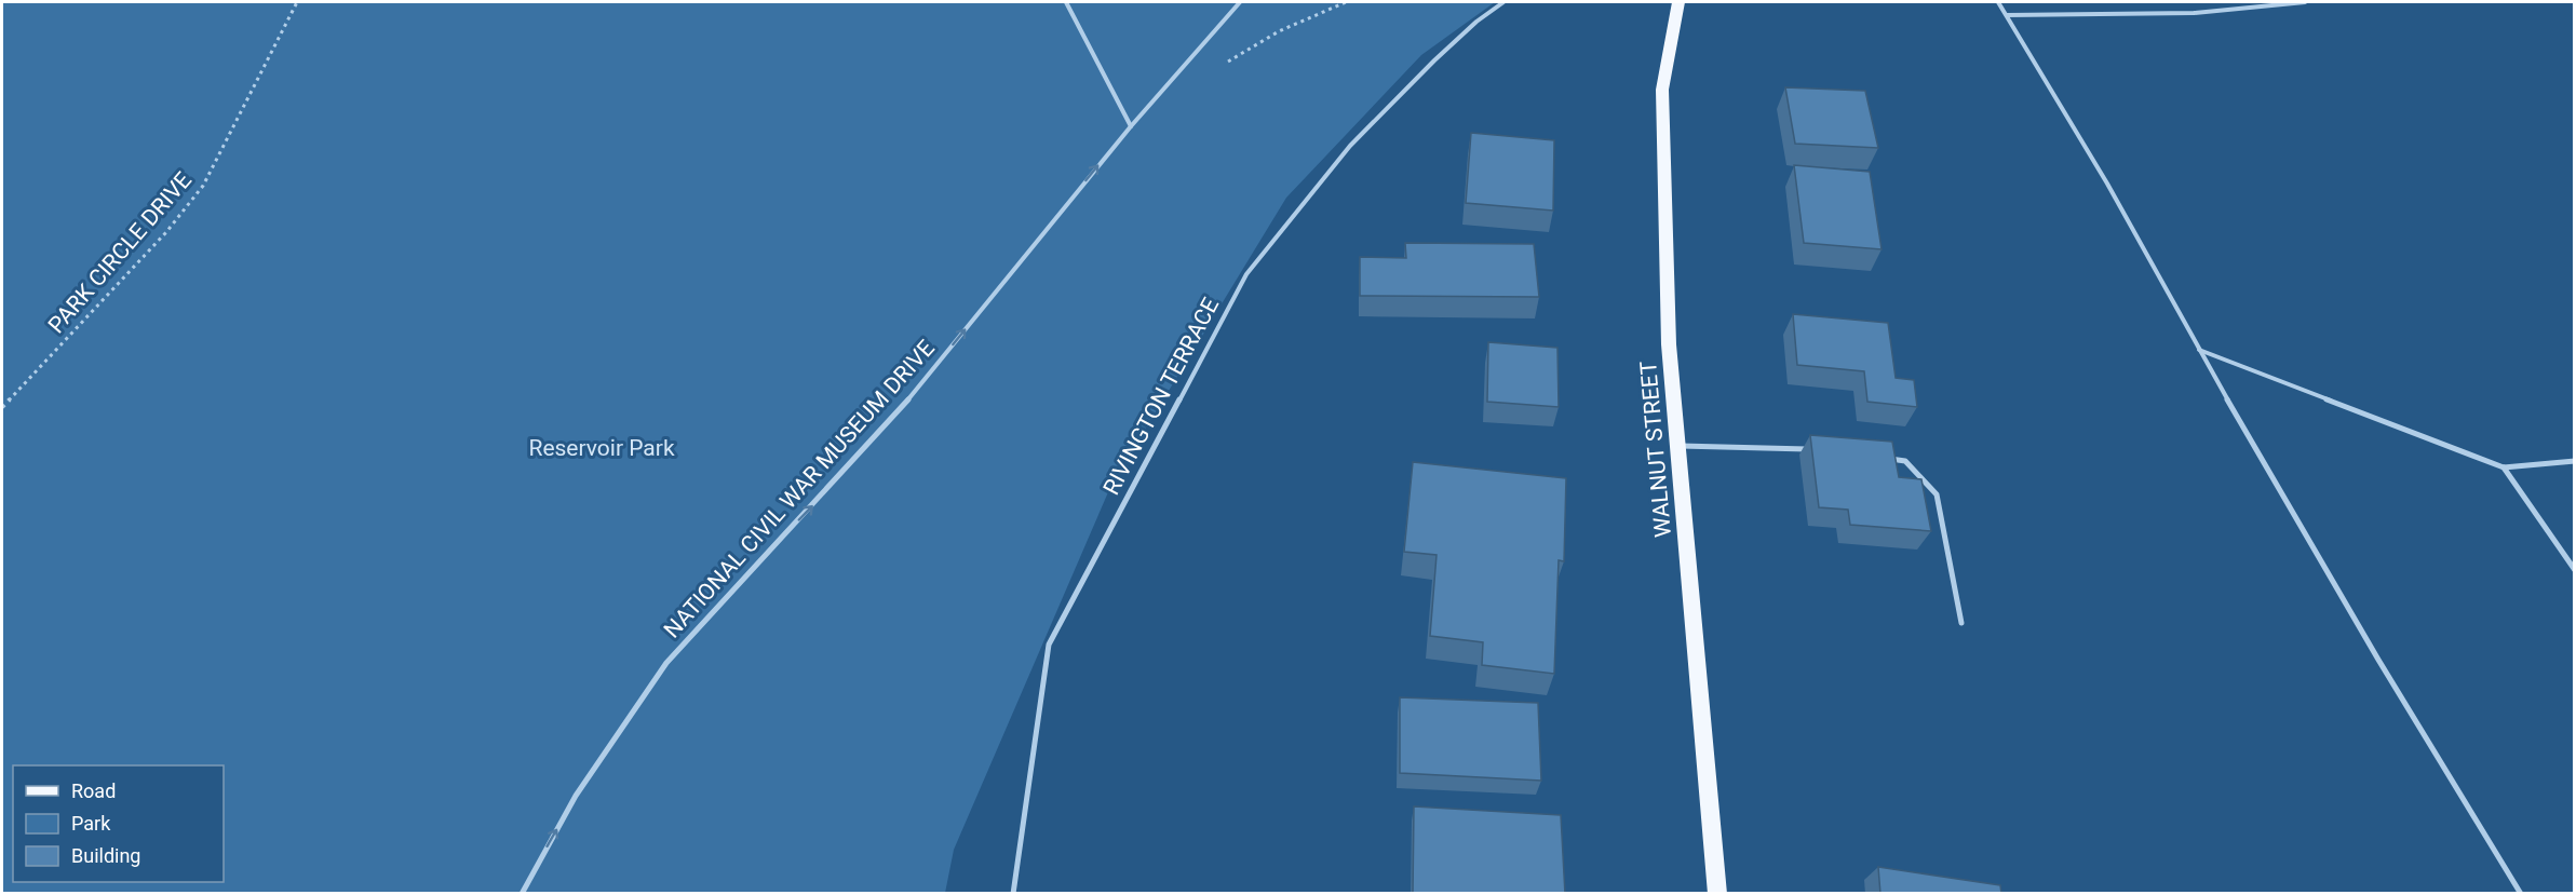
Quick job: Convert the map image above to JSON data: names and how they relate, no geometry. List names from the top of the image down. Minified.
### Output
{"streets":{"main road":["WALNUT STREET"],"lane":["RIVINGTON TERRACE","NATIONAL CIVIL WAR MUSEUM DRIVE"],"path":["PARK CIRCLE DRIVE"]},"one_way":["NATIONAL CIVIL WAR MUSEUM DRIVE"],"parks":["Reservoir Park"],"legend":["Road","Park","Building"]}
